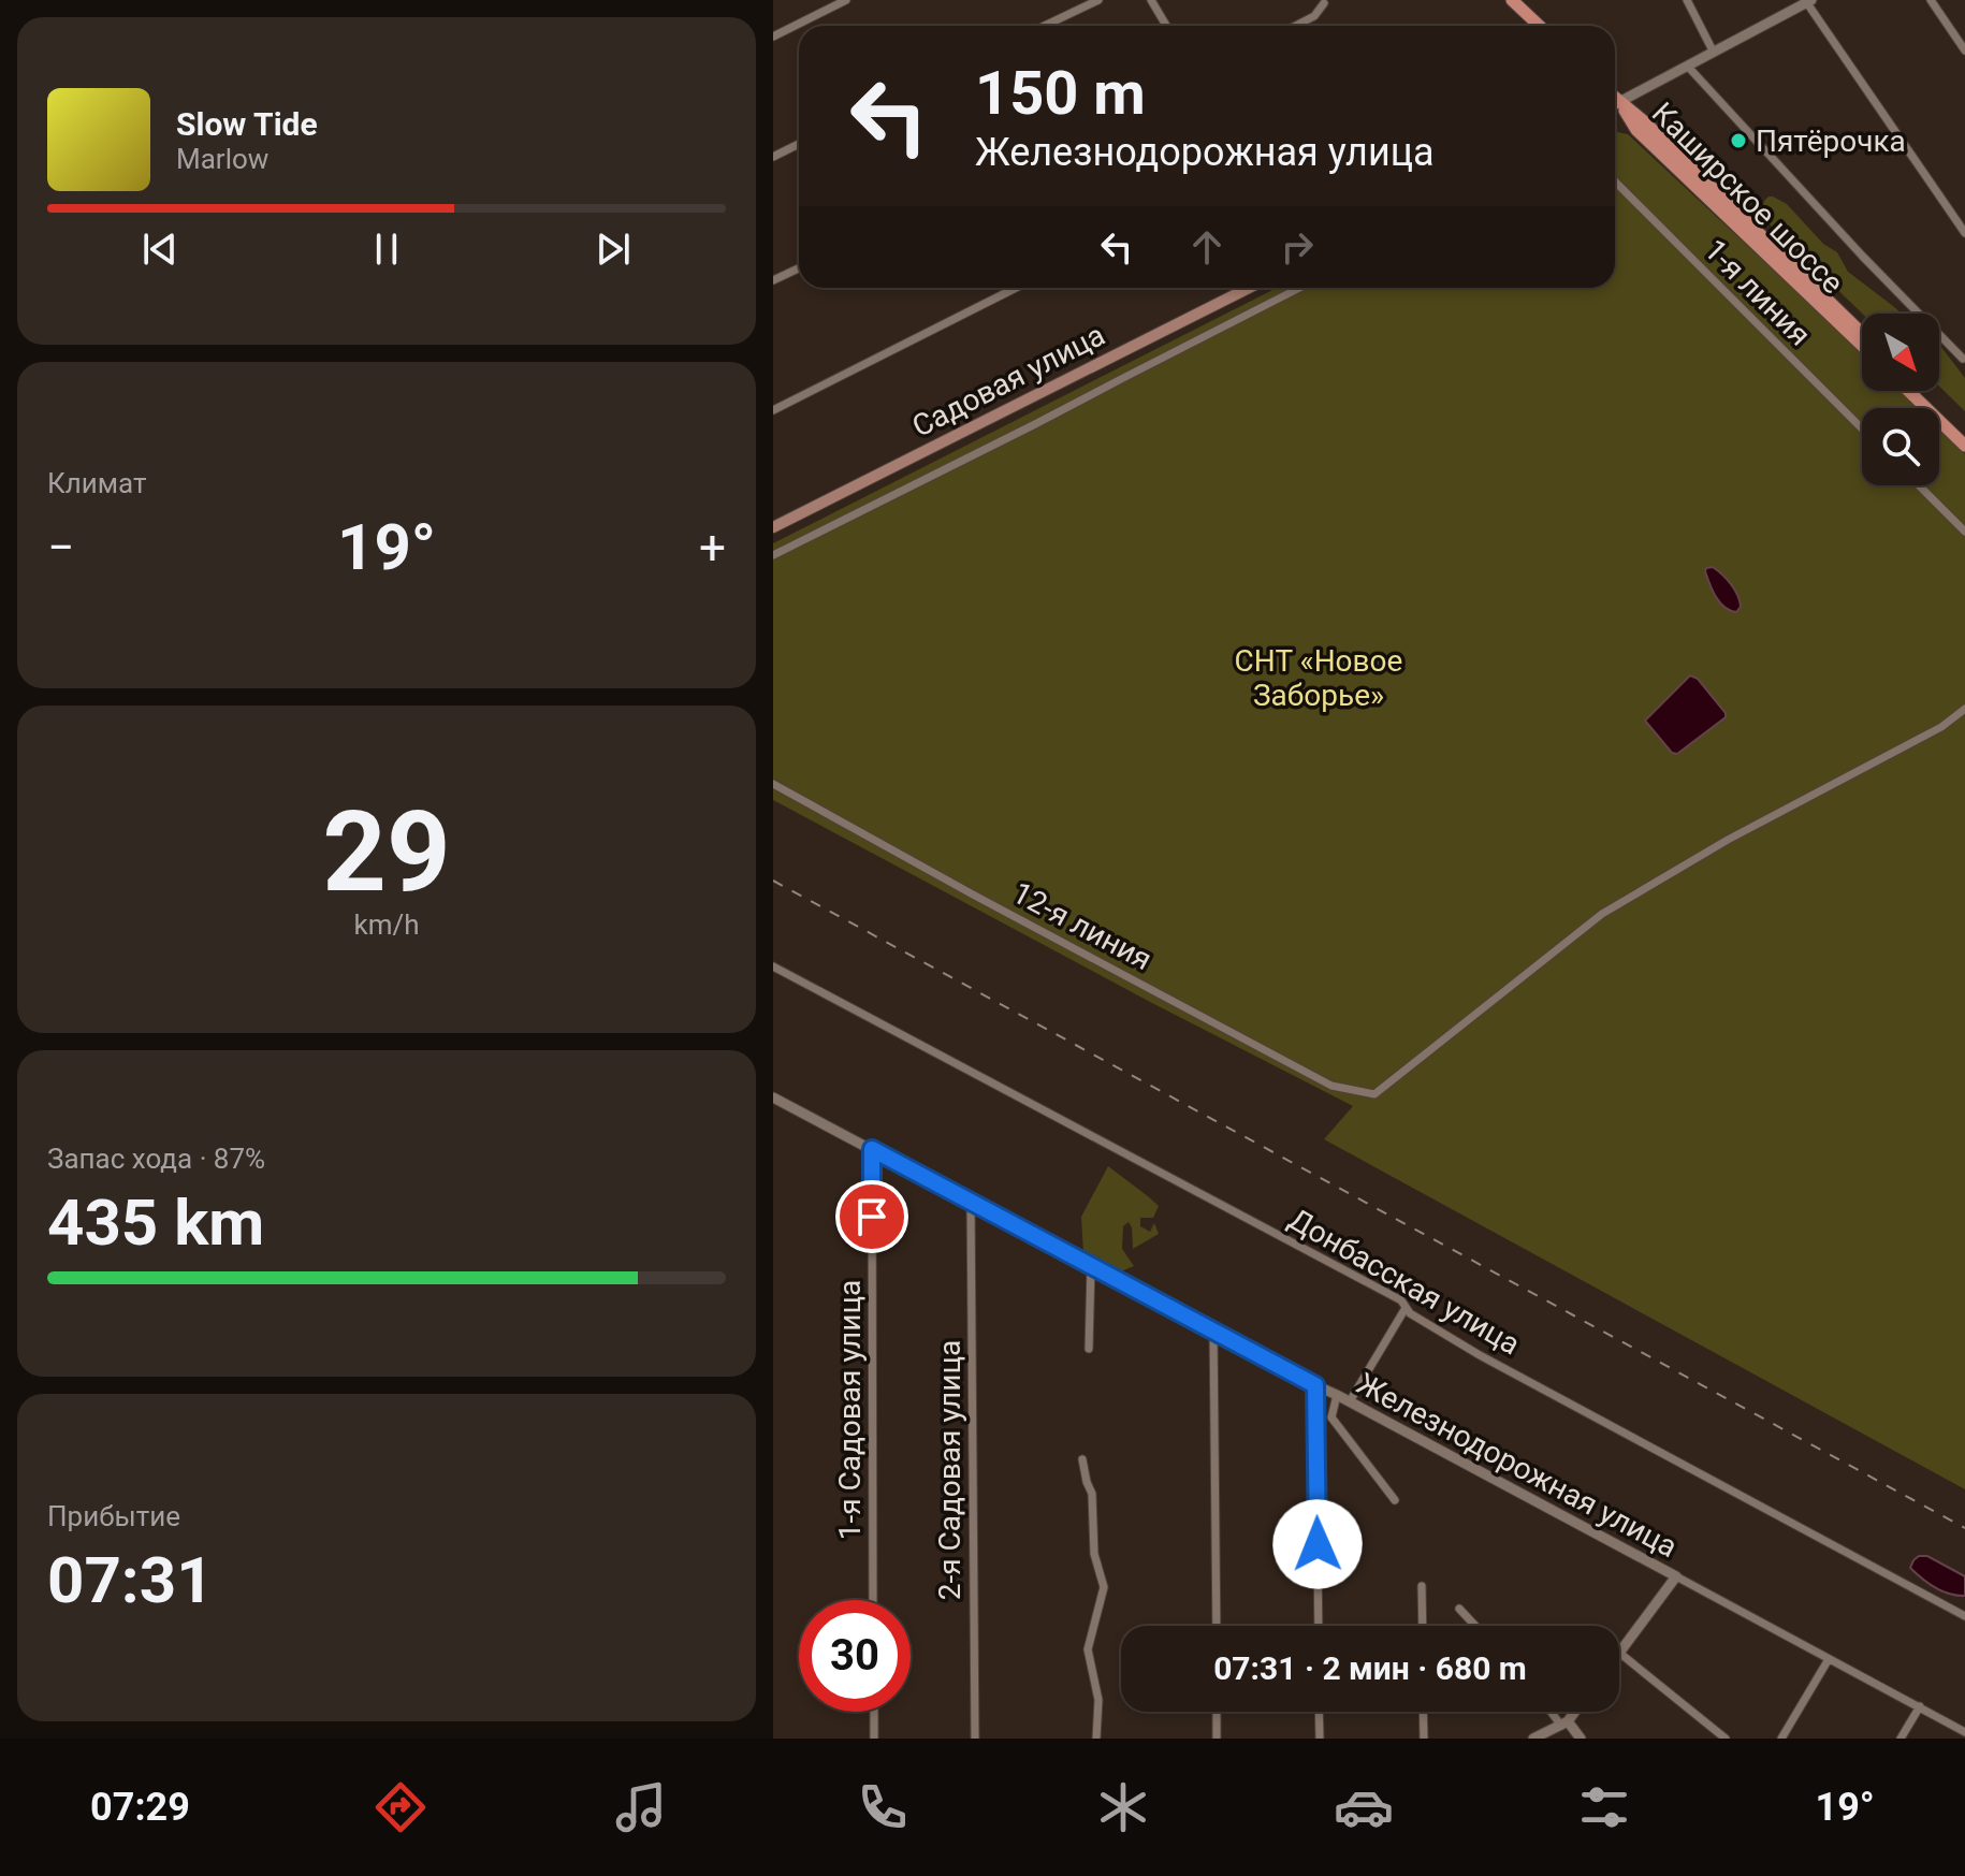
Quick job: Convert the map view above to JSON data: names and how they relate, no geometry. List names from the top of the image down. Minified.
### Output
{"streets":{"main road":["Каширское шоссе","Садовая улица"],"street":["1-я линия","12-я линия","Донбасская улица","1-я Садовая улица","Железнодорожная улица","2-я Садовая улица"]},"crossings":[["1-я Садовая улица","Железнодорожная улица"],["Железнодорожная улица","2-я Садовая улица"]],"parks":["СНТ «Новое Заборье»"],"places":["Пятёрочка"],"north":"bottom right","page":{"turn":["150 m","Железнодорожная улица"],"song":["Slow Tide","Marlow"],"tile":["Климат",["29","km/h"],["Запас хода · 87%","435 km"],["Прибытие","07:31"]],"heat":["−","19°","+"],"limit":"30","trip":"07:31 · 2 мин · 680 m","tabs":["07:29","19°"]}}
